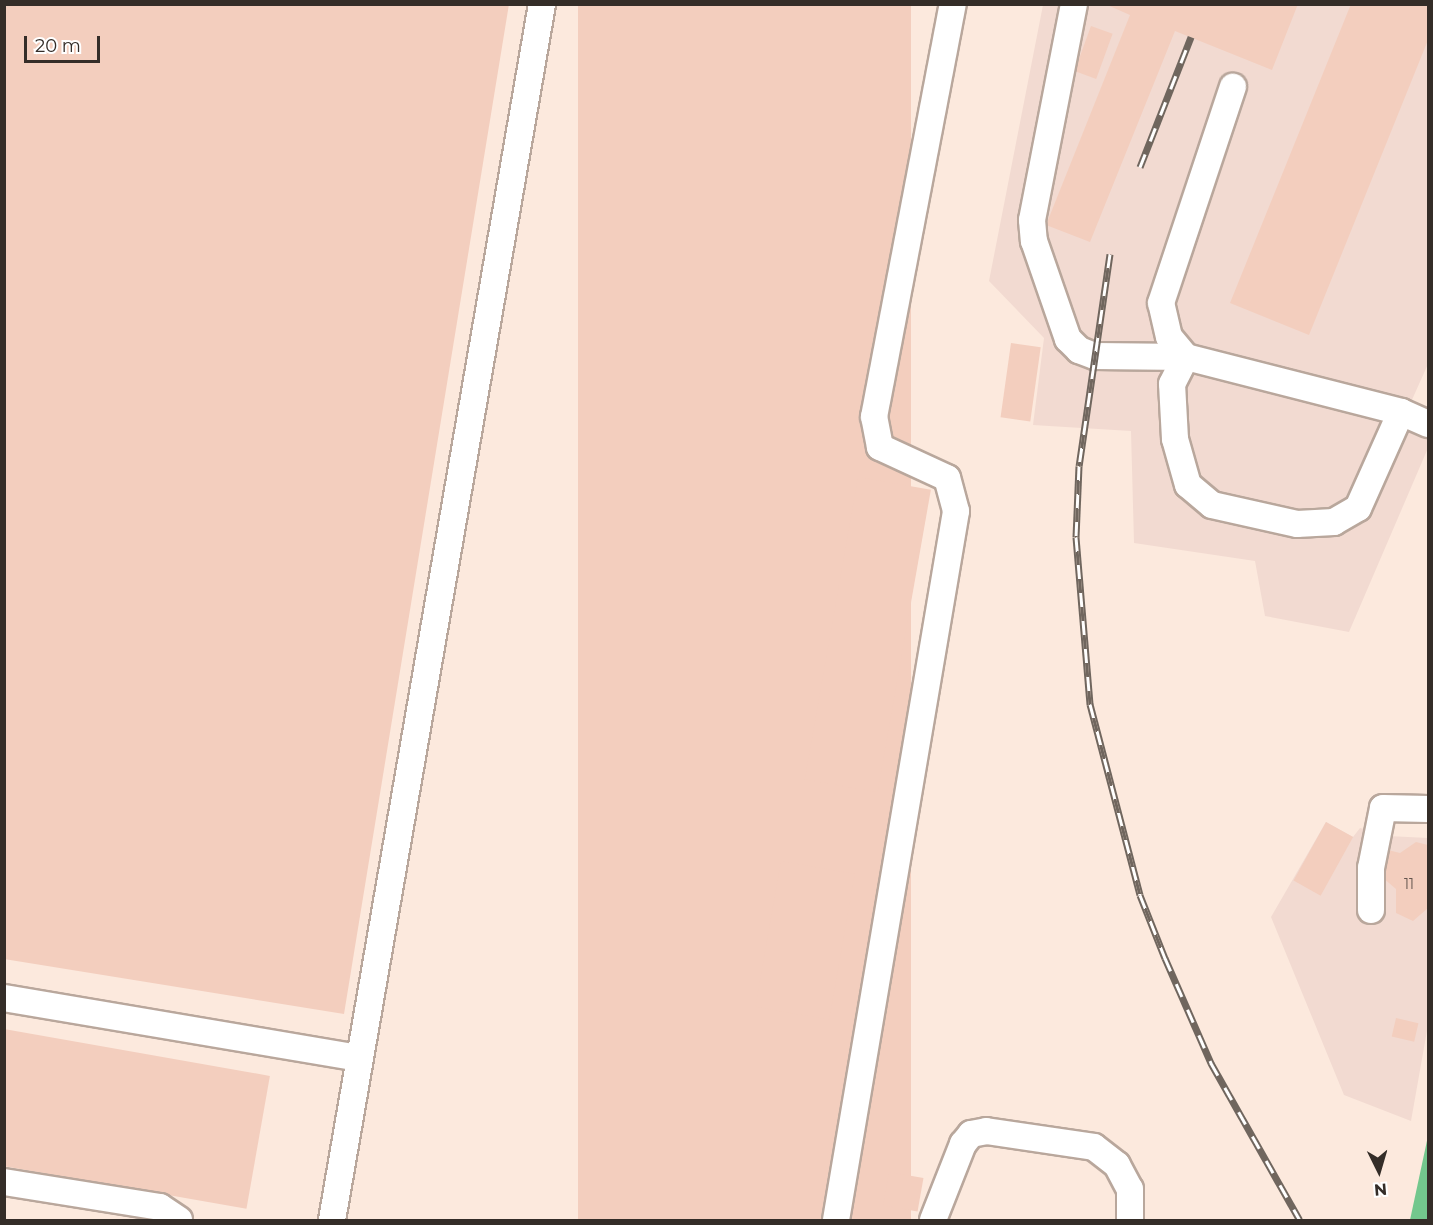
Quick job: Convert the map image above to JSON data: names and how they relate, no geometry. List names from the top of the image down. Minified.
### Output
{"house_numbers":["11"],"scale_bar":"20 m","north":"bottom"}
